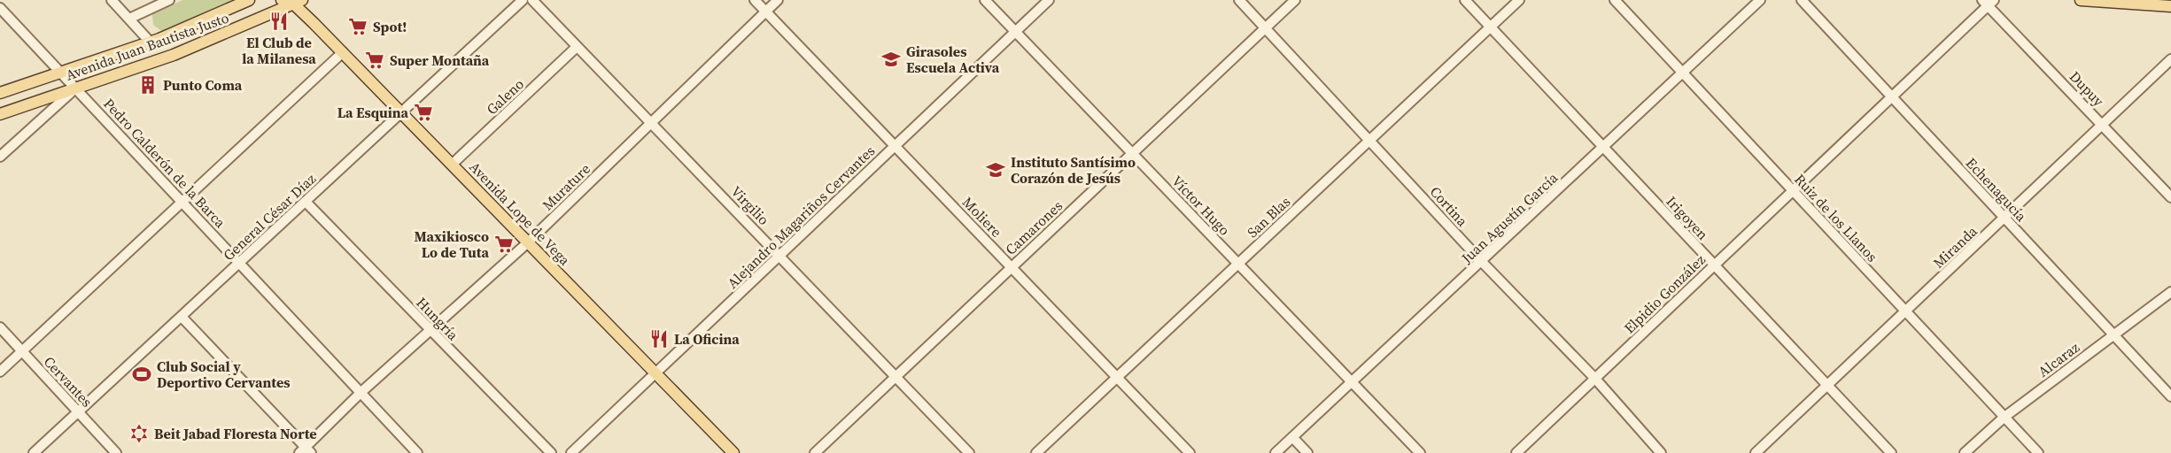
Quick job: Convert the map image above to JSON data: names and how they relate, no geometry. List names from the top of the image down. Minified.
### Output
{"streets":{"main road":["Avenida Juan Bautista Justo","Avenida Lope de Vega"],"street":["Dupuy","Galeno","Pedro Calderón de la Barca","Murature","Echenagucía","Virgilio","Víctor Hugo","Cortina","General César Díaz","Alejandro Magariños Cervantes","Moliere","San Blas","Juan Agustín García","Irigoyen","Ruiz de los Llanos","Camarones","Miranda","Elpidio González","Hungría","Alcaraz","Cervantes"]},"crossings":[["Avenida Juan Bautista Justo","Pedro Calderón de la Barca"],["Avenida Juan Bautista Justo","Avenida Lope de Vega"],["Dupuy","Miranda"],["Dupuy","Elpidio González"],["Galeno","Virgilio"],["Galeno","Avenida Lope de Vega"],["Pedro Calderón de la Barca","Murature"],["Pedro Calderón de la Barca","General César Díaz"],["Murature","Virgilio"],["Murature","Avenida Lope de Vega"],["Murature","Moliere"],["Murature","Hungría"],["Echenagucía","Miranda"],["Echenagucía","Elpidio González"],["Echenagucía","Alcaraz"],["Virgilio","Alejandro Magariños Cervantes"],["Virgilio","Camarones"],["Víctor Hugo","Alejandro Magariños Cervantes"],["Víctor Hugo","San Blas"],["Víctor Hugo","Juan Agustín García"],["Víctor Hugo","Camarones"],["Cortina","San Blas"],["Cortina","Juan Agustín García"],["Cortina","Camarones"],["Cortina","Elpidio González"],["Avenida Lope de Vega","General César Díaz"],["Avenida Lope de Vega","Alejandro Magariños Cervantes"],["General César Díaz","Hungría"],["General César Díaz","Cervantes"],["Alejandro Magariños Cervantes","Moliere"],["Moliere","San Blas"],["Moliere","Camarones"],["San Blas","Irigoyen"],["Juan Agustín García","Irigoyen"],["Juan Agustín García","Ruiz de los Llanos"],["Irigoyen","Miranda"],["Irigoyen","Elpidio González"],["Ruiz de los Llanos","Miranda"],["Ruiz de los Llanos","Elpidio González"],["Ruiz de los Llanos","Alcaraz"]],"places":{"restaurant":["El Club de la Milanesa","La Oficina"],"supermarket":["Spot!","Super Montaña","La Esquina","Maxikiosco Lo de Tuta"],"school or university":["Girasoles Escuela Activa","Instituto Santísimo Corazón de Jesús"],"building":["Punto Coma"],"sports":["Club Social y Deportivo Cervantes"],"synagogue":["Beit Jabad Floresta Norte"]}}
